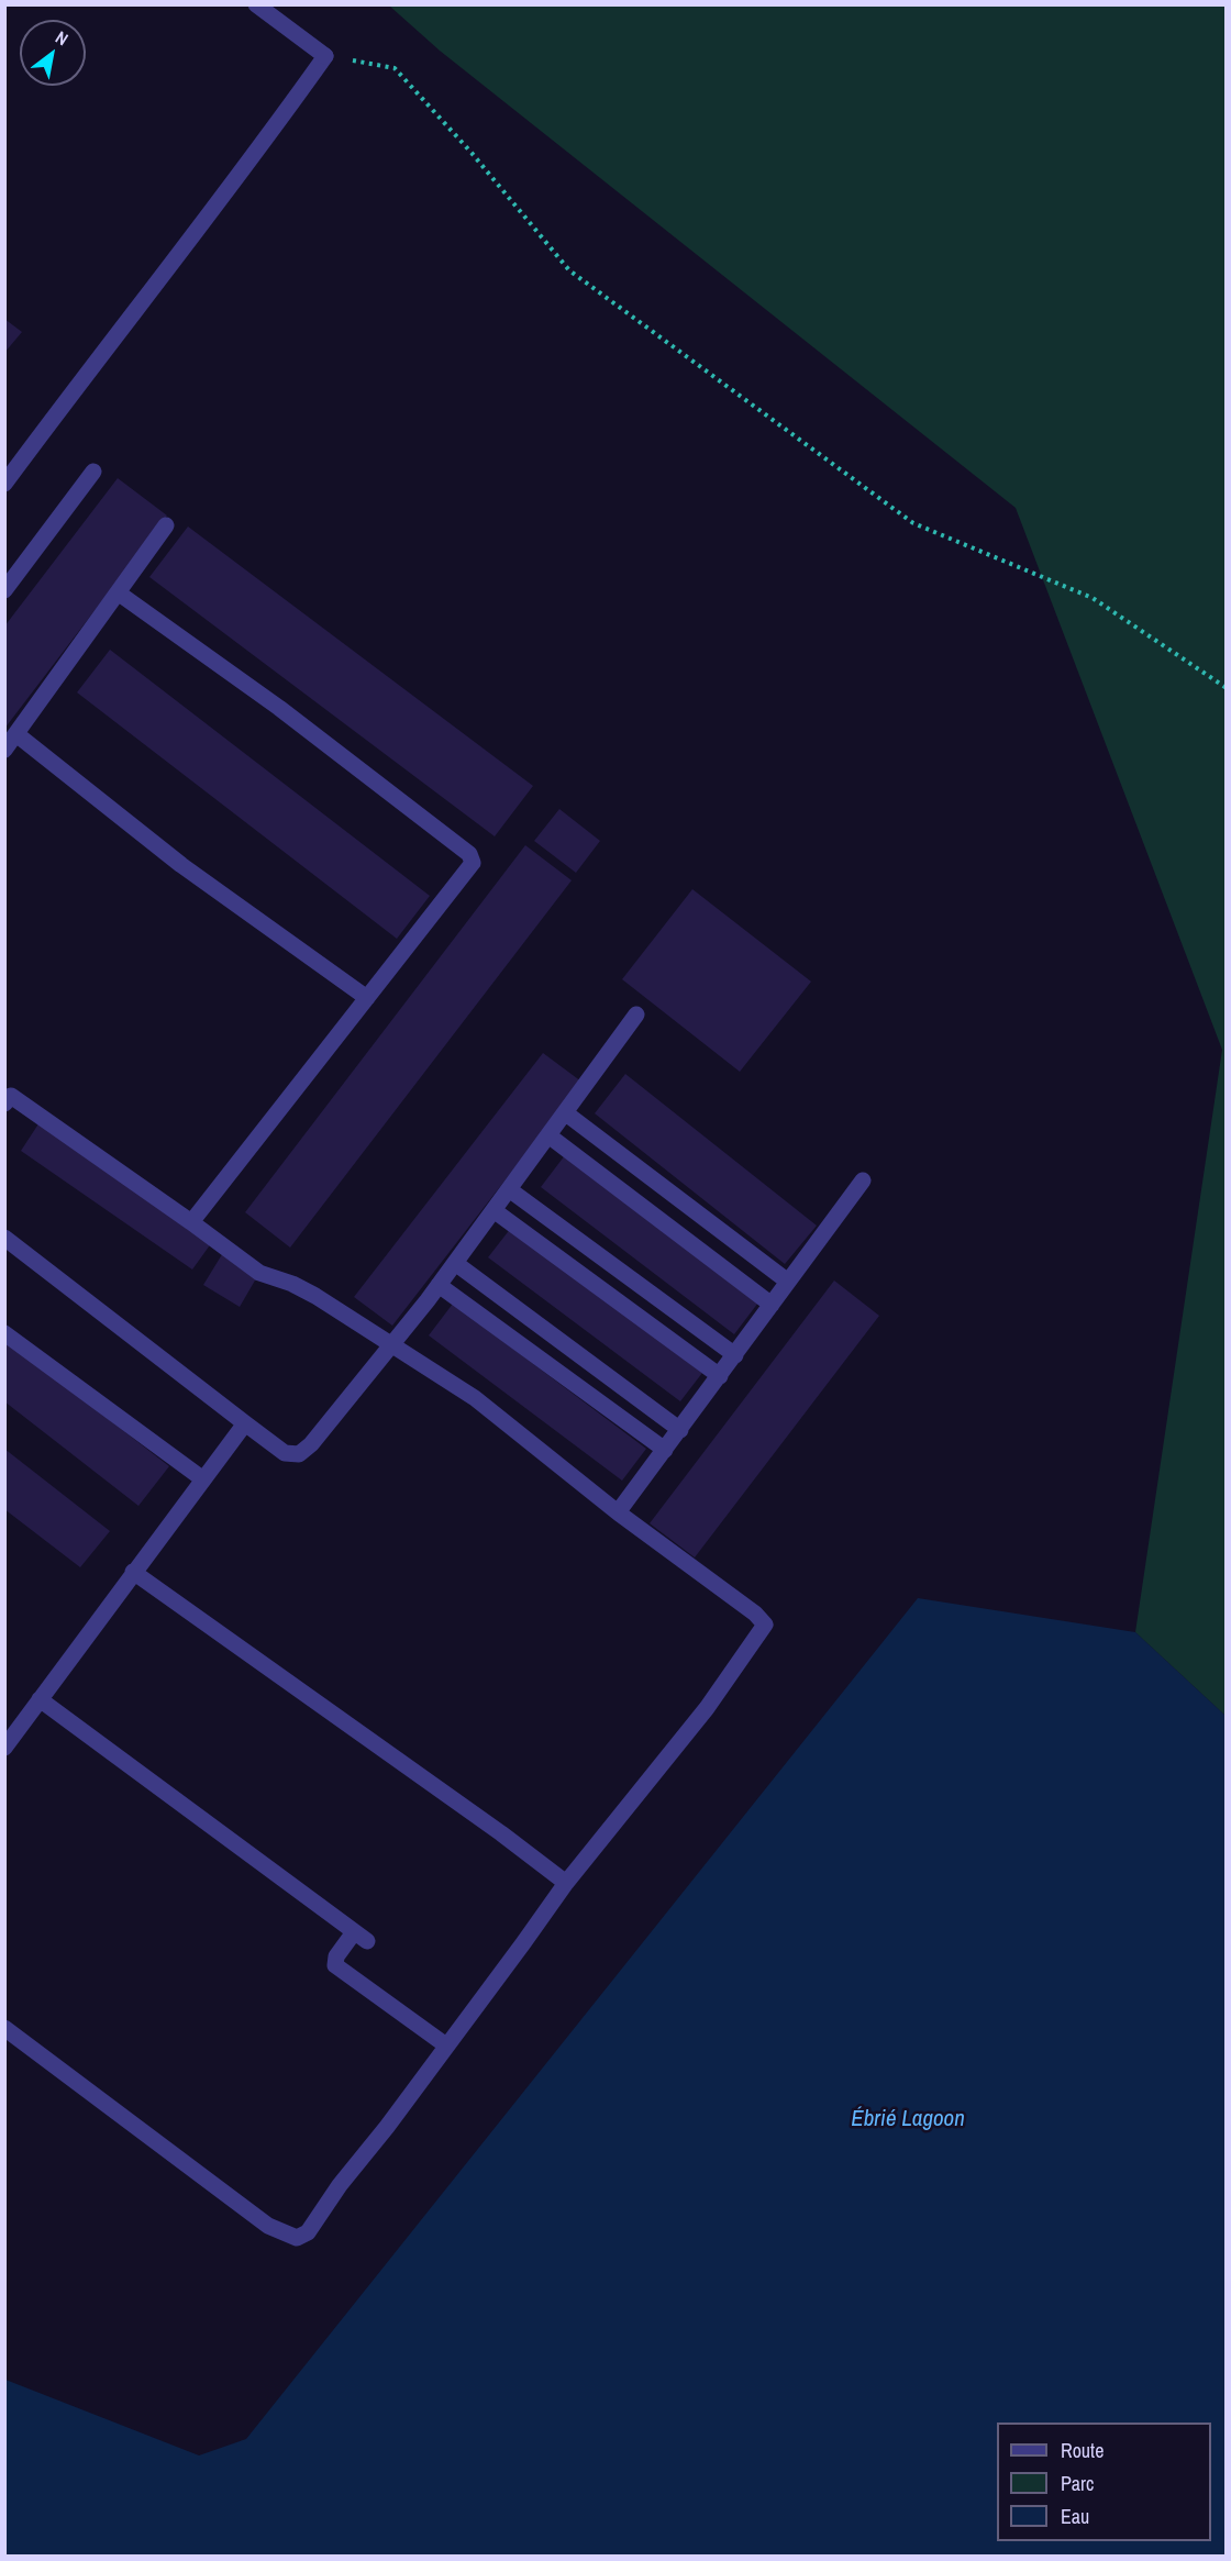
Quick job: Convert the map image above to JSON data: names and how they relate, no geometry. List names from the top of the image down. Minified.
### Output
{"water":["Ébrié Lagoon"],"legend":["Route","Parc","Eau"],"north":"top right"}
